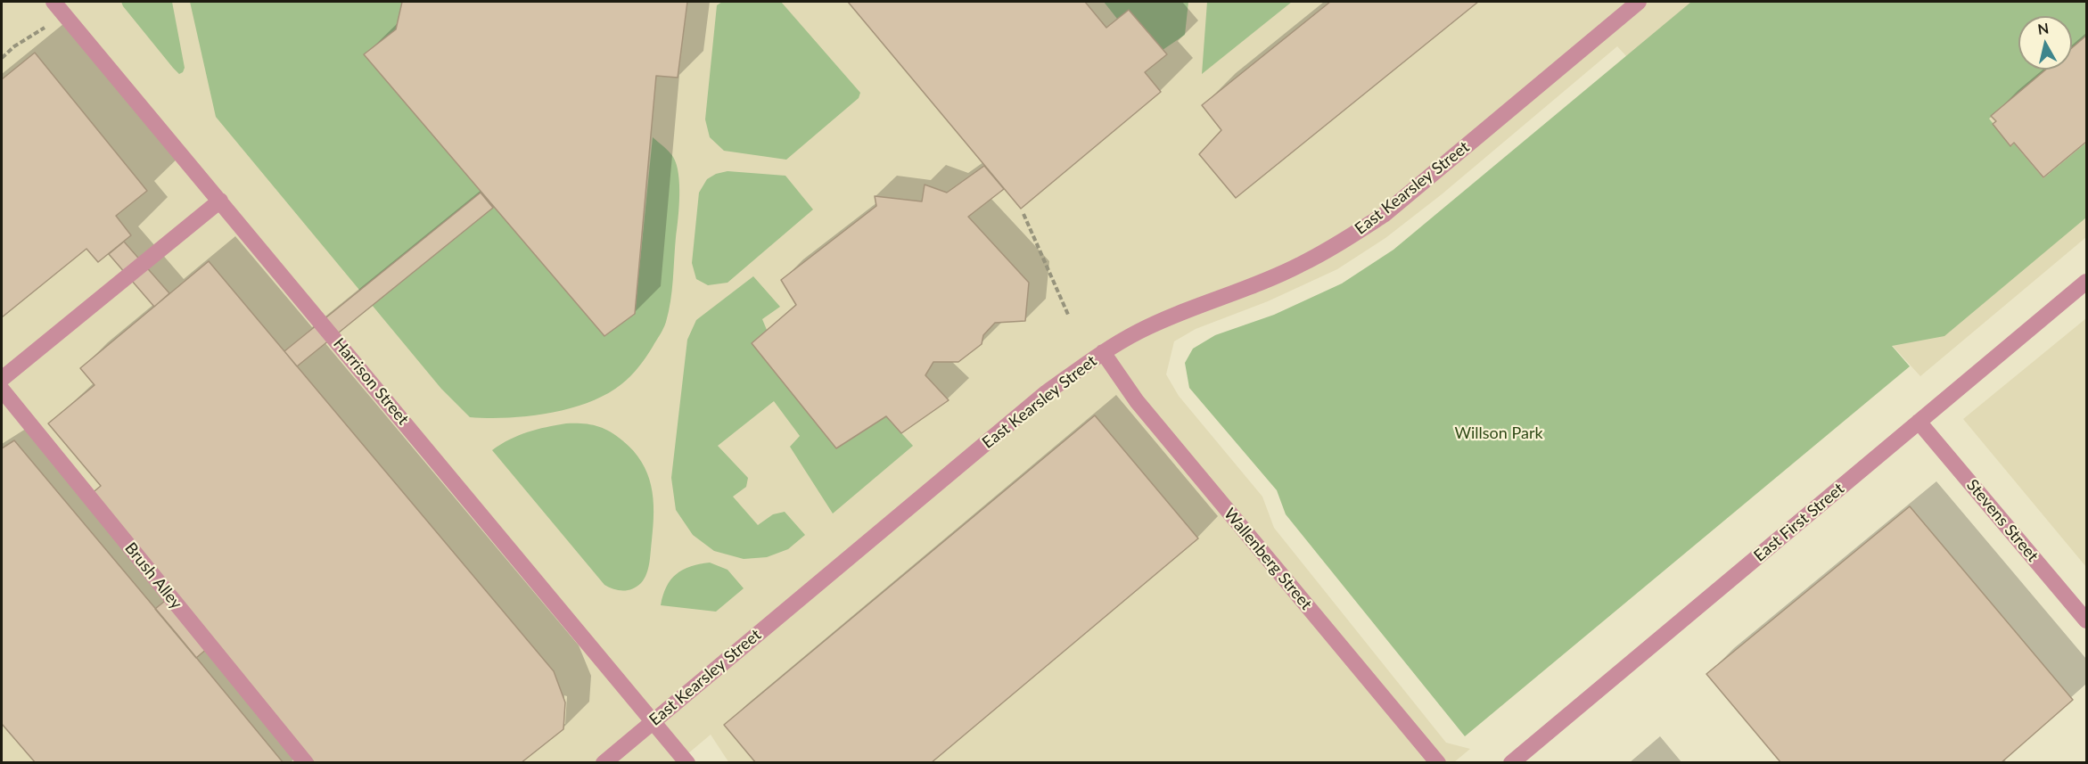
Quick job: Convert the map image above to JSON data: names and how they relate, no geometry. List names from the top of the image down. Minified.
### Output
{"streets":{"street":["East Kearsley Street","Harrison Street","Stevens Street","East First Street","Wallenberg Street","Brush Alley"]},"crossings":[["East Kearsley Street","Harrison Street"],["East Kearsley Street","Wallenberg Street"],["Stevens Street","East First Street"]],"parks":["Willson Park"],"north":"top"}
